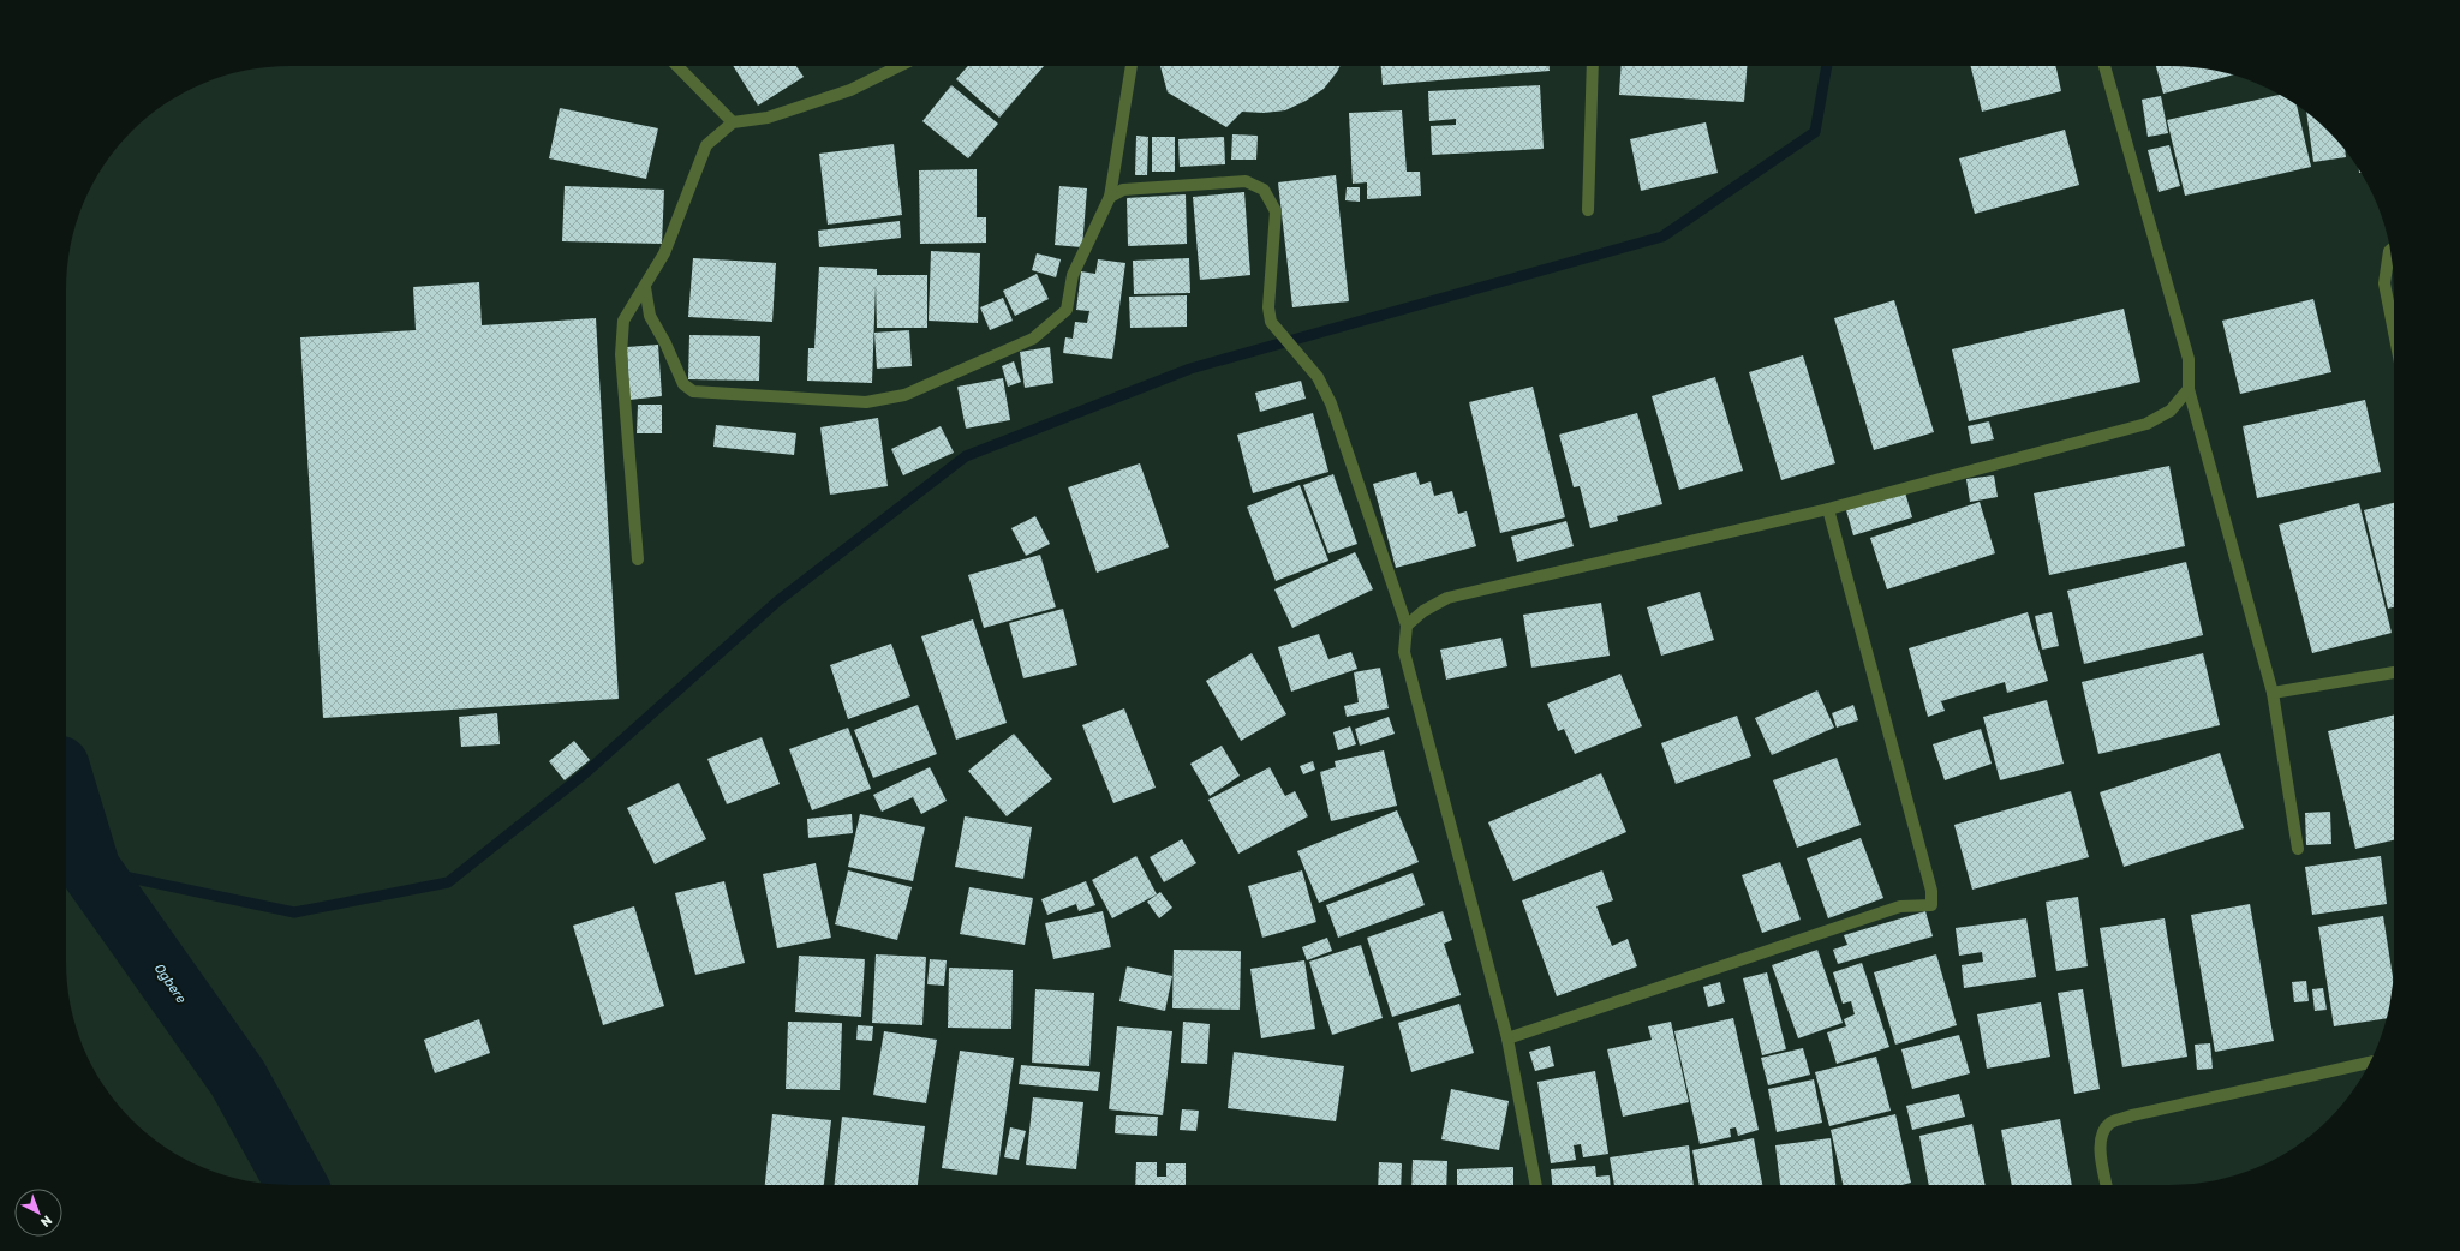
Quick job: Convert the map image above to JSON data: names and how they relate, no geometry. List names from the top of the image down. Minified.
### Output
{"water":["Ogbere"],"north":"bottom right"}
